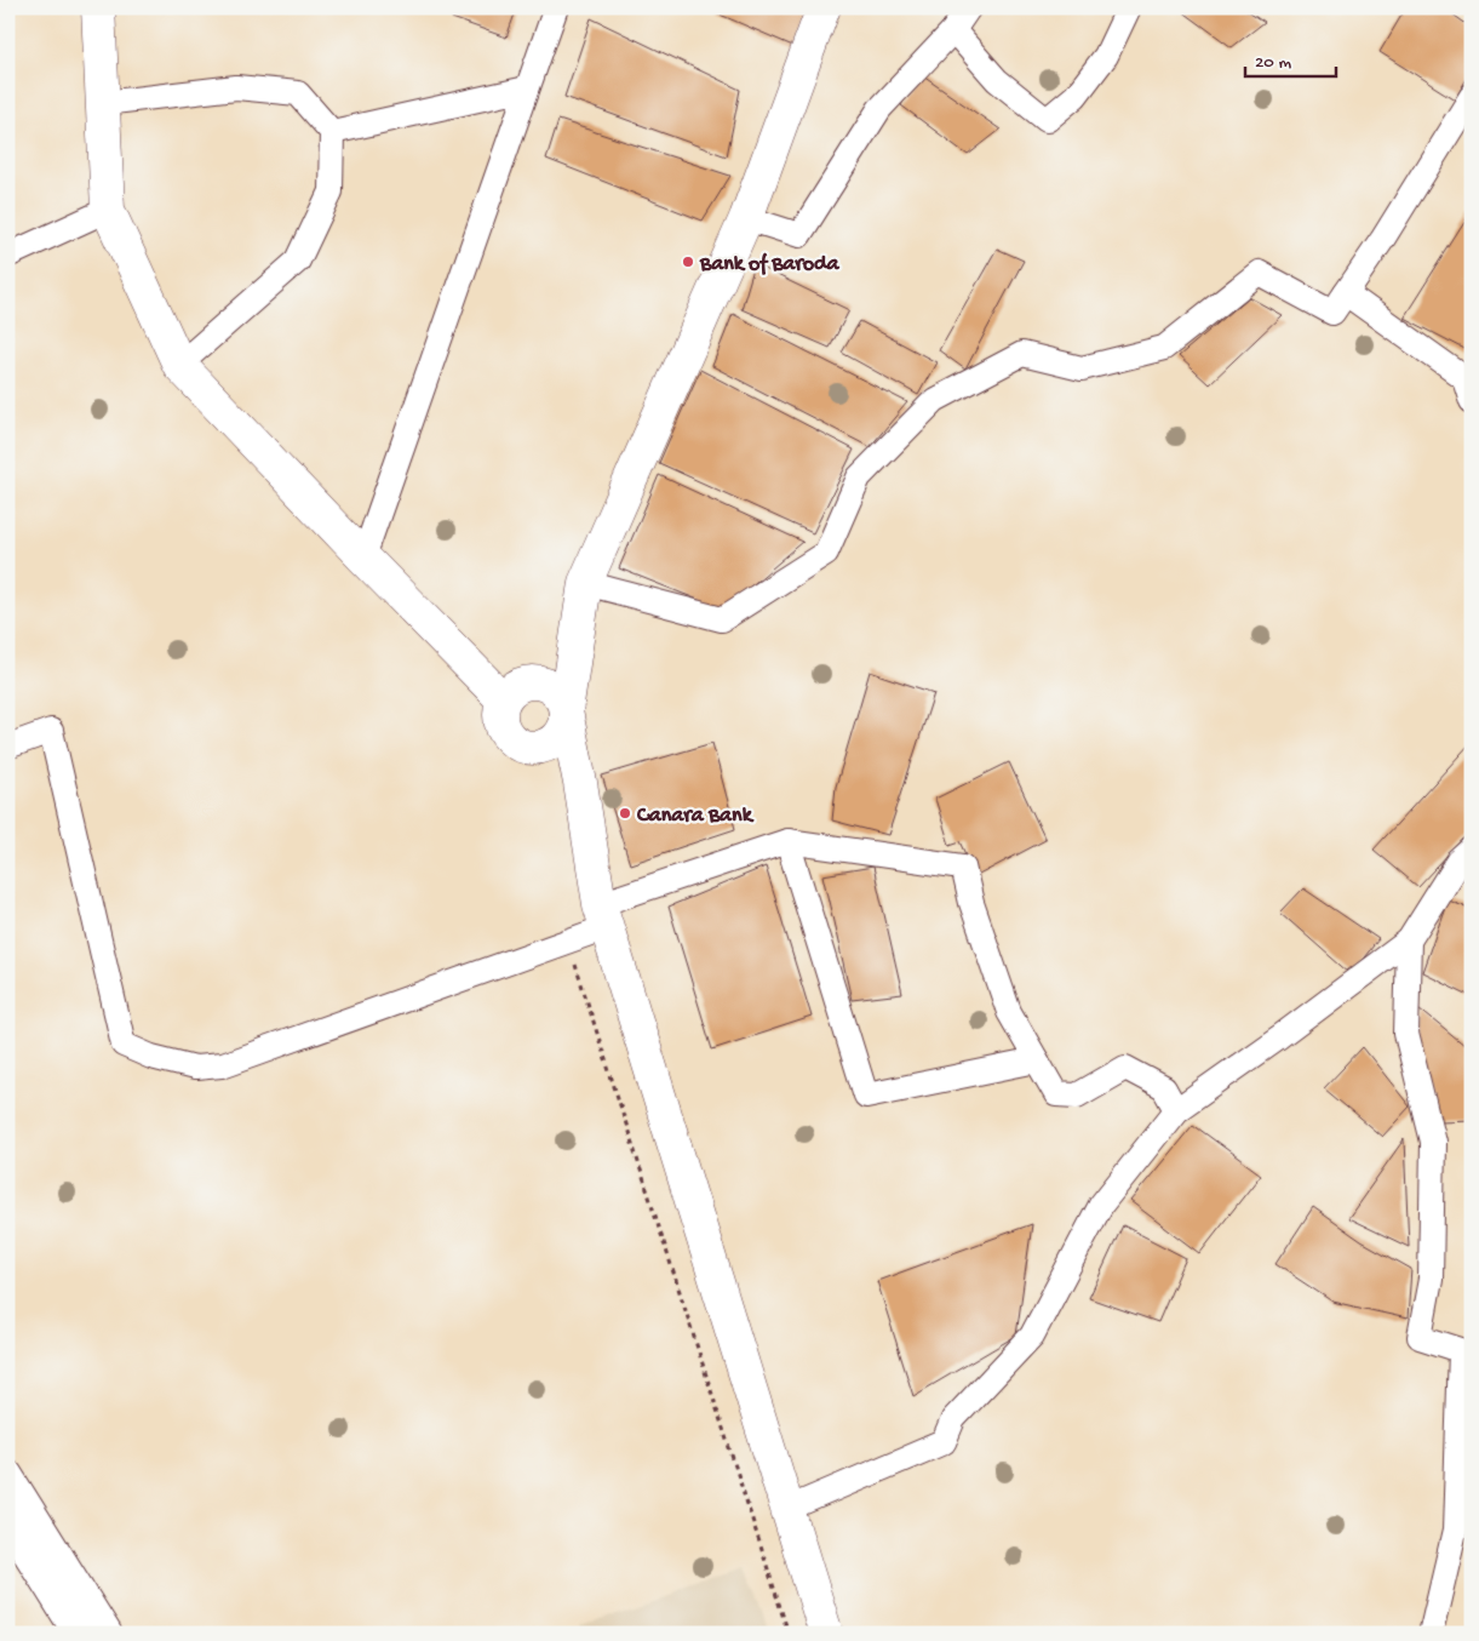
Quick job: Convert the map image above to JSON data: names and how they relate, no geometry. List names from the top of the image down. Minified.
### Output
{"places":["Bank of Baroda","Canara Bank"],"scale_bar":"20 m"}
